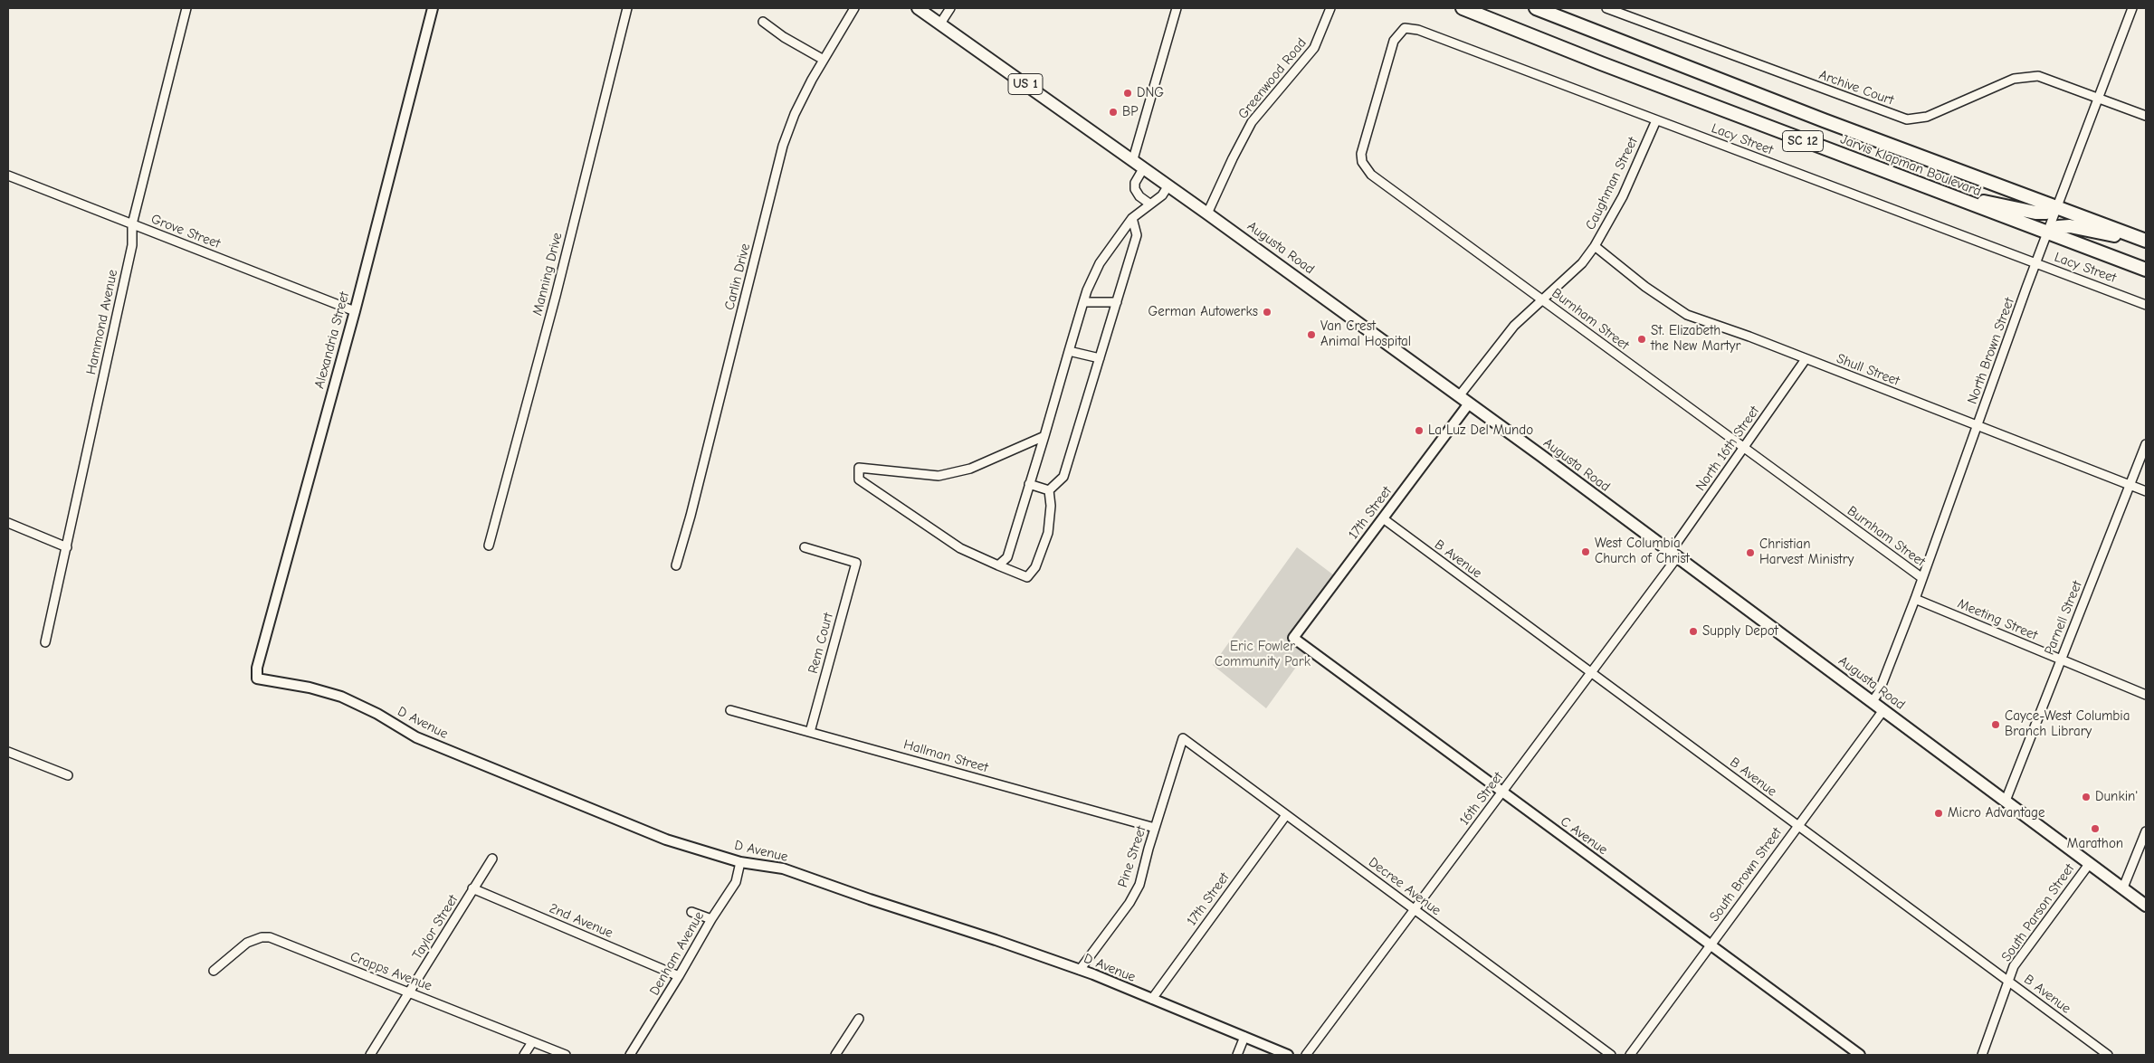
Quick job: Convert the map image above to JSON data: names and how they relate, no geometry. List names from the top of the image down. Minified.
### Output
{"streets":{"highway":["SC 12","Jarvis Klapman Boulevard"],"main road":["US 1","Augusta Road"],"street":["Greenwood Road","Archive Court","Lacy Street","Caughman Street","Grove Street","Manning Drive","Carlin Drive","Burnham Street","Hammond Avenue","Alexandria Street","North Brown Street","Shull Street","North 16th Street","17th Street","B Avenue","Parnell Street","Meeting Street","Rem Court","D Avenue","Hallman Street","16th Street","C Avenue","Pine Street","South Brown Street","Decree Avenue","South Parson Street","2nd Avenue","Taylor Street","Denham Avenue","Crapps Avenue"]},"crossings":[["Greenwood Road","Augusta Road"],["Archive Court","North Brown Street"],["Lacy Street","Caughman Street"],["Lacy Street","Burnham Street"],["Lacy Street","North Brown Street"],["Jarvis Klapman Boulevard","North Brown Street"],["Caughman Street","Augusta Road"],["Caughman Street","Burnham Street"],["Caughman Street","Shull Street"],["Grove Street","Hammond Avenue"],["Grove Street","Alexandria Street"],["Augusta Road","North Brown Street"],["Augusta Road","North 16th Street"],["Augusta Road","17th Street"],["Augusta Road","Parnell Street"],["Augusta Road","16th Street"],["Augusta Road","South Brown Street"],["Augusta Road","South Parson Street"],["Burnham Street","North Brown Street"],["Burnham Street","North 16th Street"],["Alexandria Street","D Avenue"],["North Brown Street","Shull Street"],["North Brown Street","Meeting Street"],["Shull Street","North 16th Street"],["Shull Street","Parnell Street"],["North 16th Street","16th Street"],["17th Street","B Avenue"],["17th Street","D Avenue"],["17th Street","C Avenue"],["17th Street","Decree Avenue"],["B Avenue","16th Street"],["B Avenue","South Brown Street"],["B Avenue","South Parson Street"],["Parnell Street","Meeting Street"],["Rem Court","Hallman Street"],["D Avenue","Pine Street"],["D Avenue","Denham Avenue"],["Hallman Street","Pine Street"],["16th Street","C Avenue"],["16th Street","Decree Avenue"],["C Avenue","South Brown Street"],["Pine Street","Decree Avenue"],["2nd Avenue","Taylor Street"],["2nd Avenue","Denham Avenue"],["Taylor Street","Crapps Avenue"]],"parks":["Eric Fowler Community Park"],"places":["DNG","BP","German Autowerks","Van Crest Animal Hospital","St. Elizabeth the New Martyr","La Luz Del Mundo","West Columbia Church of Christ","Christian Harvest Ministry","Supply Depot","Cayce-West Columbia Branch Library","Dunkin'","Micro Advantage","Marathon"]}
